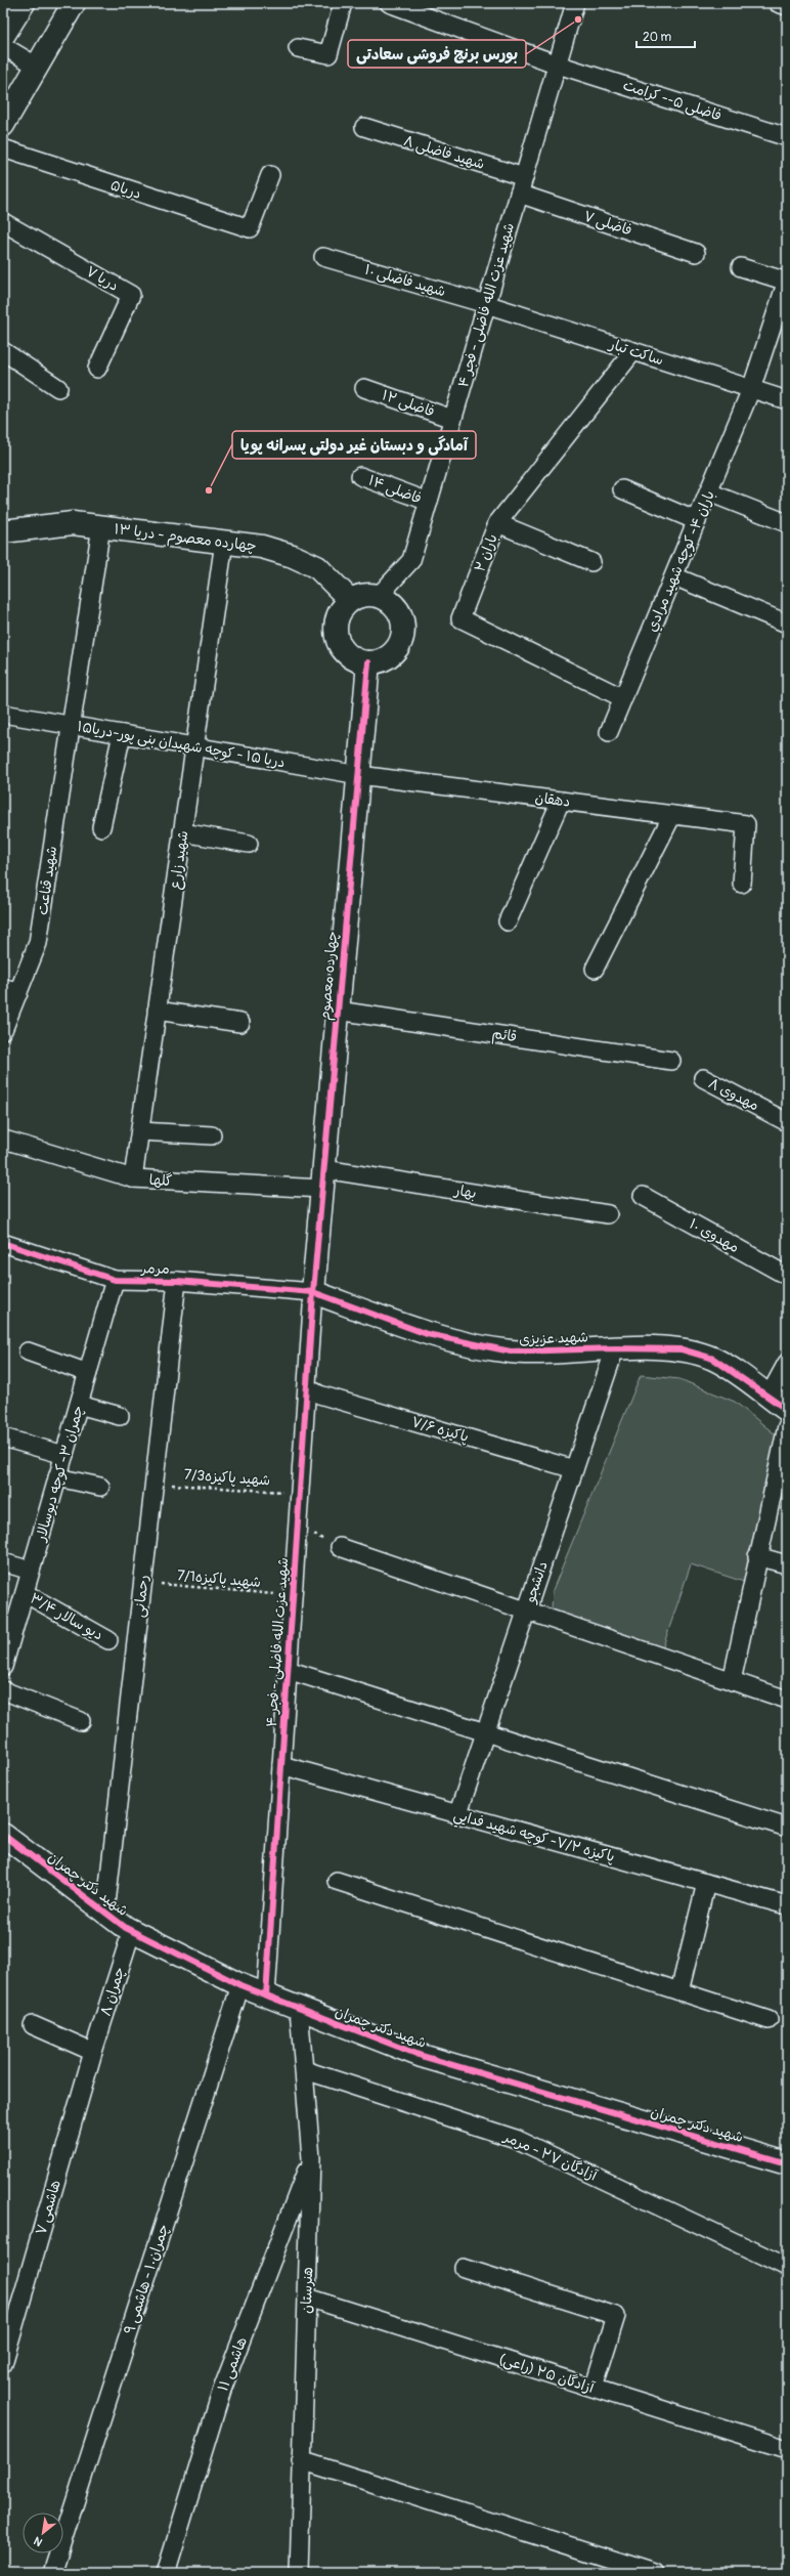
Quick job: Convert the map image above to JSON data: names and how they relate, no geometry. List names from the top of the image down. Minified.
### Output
{"streets":{"street":["فاضلی ۵-- کرامت","شهید فاضلی ۸","دریا۵","فاضلی ۷","دریا ۷","شهید فاضلی ۱۰","شهید عزت الله فاضلی - فجر ۴","ساکت تبار","فاضلی ۱۲","فاضلی ۱۴","چهارده معصوم - دریا ۱۳","باران ۲","باران ۴- كوچه شهيد مرادي","دریا ۱۵ - كوچه شهيدان بنی پور-دريا۱۵","دهقان","شهید زارع","شهید قناعت","چهارده معصوم","قائم","مهدوی ۸","گلها","بهار","مهدوی ۱۰","مرمر","شهید عزیزی","پاکیزه ۷/۶","چمران ۳- كوچه ديوسالار","دانشجو","رحمانی","دیو سالار ۳/۴","پاکیزه ۷/۲- كوچه شهيد فدايي","شهید دکتر چمران","چمران ۸","آزادگان ۲۷ - مرمر","هاشمی ۷","چمران۱۰ - هاشمی ۹","هنرستان","هاشمی ۱۱","آزادگان ۲۵ (راعی)"],"path":["شهید پاکیزه7/3","شهید پاکیزه7/1"]},"crossings":[["فاضلی ۵-- کرامت","شهید عزت الله فاضلی - فجر ۴"],["شهید فاضلی ۸","فاضلی ۷"],["شهید فاضلی ۸","شهید عزت الله فاضلی - فجر ۴"],["فاضلی ۷","شهید عزت الله فاضلی - فجر ۴"],["شهید فاضلی ۱۰","شهید عزت الله فاضلی - فجر ۴"],["شهید فاضلی ۱۰","ساکت تبار"],["شهید عزت الله فاضلی - فجر ۴","ساکت تبار"],["شهید عزت الله فاضلی - فجر ۴","فاضلی ۱۲"],["شهید عزت الله فاضلی - فجر ۴","فاضلی ۱۴"],["شهید عزت الله فاضلی - فجر ۴","چهارده معصوم - دریا ۱۳"],["شهید عزت الله فاضلی - فجر ۴","چهارده معصوم"],["شهید عزت الله فاضلی - فجر ۴","مرمر"],["شهید عزت الله فاضلی - فجر ۴","شهید عزیزی"],["شهید عزت الله فاضلی - فجر ۴","پاکیزه ۷/۶"],["شهید عزت الله فاضلی - فجر ۴","شهید پاکیزه7/3"],["شهید عزت الله فاضلی - فجر ۴","شهید پاکیزه7/1"],["شهید عزت الله فاضلی - فجر ۴","پاکیزه ۷/۲- كوچه شهيد فدايي"],["شهید عزت الله فاضلی - فجر ۴","شهید دکتر چمران"],["ساکت تبار","باران ۲"],["ساکت تبار","باران ۴- كوچه شهيد مرادي"],["چهارده معصوم - دریا ۱۳","شهید زارع"],["چهارده معصوم - دریا ۱۳","شهید قناعت"],["چهارده معصوم - دریا ۱۳","چهارده معصوم"],["باران ۲","باران ۴- كوچه شهيد مرادي"],["دریا ۱۵ - كوچه شهيدان بنی پور-دريا۱۵","دهقان"],["دریا ۱۵ - كوچه شهيدان بنی پور-دريا۱۵","شهید زارع"],["دریا ۱۵ - كوچه شهيدان بنی پور-دريا۱۵","شهید قناعت"],["دریا ۱۵ - كوچه شهيدان بنی پور-دريا۱۵","چهارده معصوم"],["دهقان","چهارده معصوم"],["شهید زارع","گلها"],["چهارده معصوم","قائم"],["چهارده معصوم","گلها"],["چهارده معصوم","بهار"],["چهارده معصوم","مرمر"],["چهارده معصوم","شهید عزیزی"],["گلها","بهار"],["مرمر","شهید عزیزی"],["مرمر","چمران ۳- كوچه ديوسالار"],["مرمر","رحمانی"],["شهید عزیزی","دانشجو"],["پاکیزه ۷/۶","دانشجو"],["چمران ۳- كوچه ديوسالار","دیو سالار ۳/۴"],["شهید پاکیزه7/3","رحمانی"],["شهید پاکیزه7/1","رحمانی"],["دانشجو","پاکیزه ۷/۲- كوچه شهيد فدايي"],["رحمانی","شهید دکتر چمران"],["شهید دکتر چمران","چمران ۸"],["شهید دکتر چمران","چمران۱۰ - هاشمی ۹"],["شهید دکتر چمران","هنرستان"],["چمران ۸","هاشمی ۷"],["آزادگان ۲۷ - مرمر","هنرستان"],["هنرستان","هاشمی ۱۱"],["هنرستان","آزادگان ۲۵ (راعی)"]],"places":["بورس برنج فروشی سعادتی","آمادگی و دبستان غیر دولتی پسرانه پویا"],"scale_bar":"20 m","north":"bottom left"}
